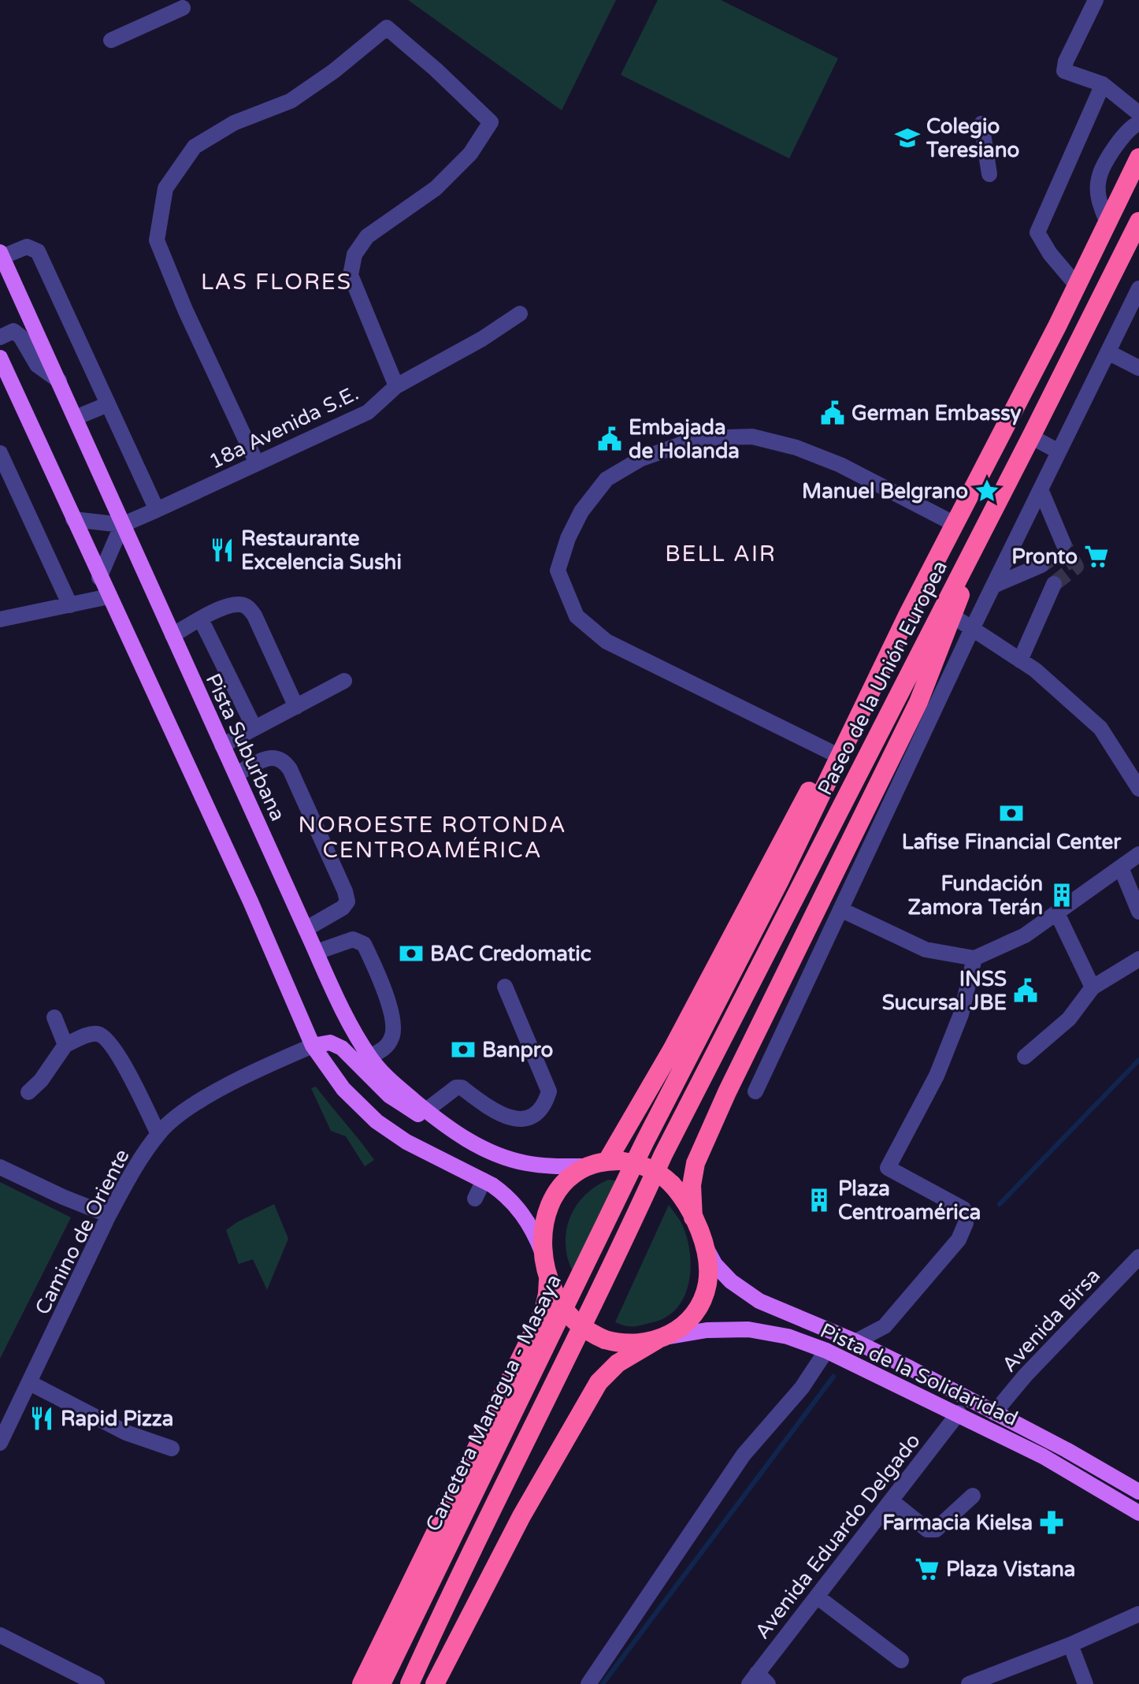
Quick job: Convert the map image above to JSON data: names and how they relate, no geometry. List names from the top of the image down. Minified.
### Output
{"streets":{"highway":["Paseo de la Unión Europea","Carretera Managua - Masaya"],"main road":["Pista Suburbana","Pista de la Solidaridad"],"street":["18a Avenida S.E.","Camino de Oriente","Avenida Birsa","Avenida Eduardo Delgado"]},"crossings":[["18a Avenida S.E.","Pista Suburbana"],["Paseo de la Unión Europea","Pista Suburbana"],["Paseo de la Unión Europea","Pista de la Solidaridad"],["Paseo de la Unión Europea","Carretera Managua - Masaya"],["Pista Suburbana","Pista de la Solidaridad"],["Avenida Birsa","Pista de la Solidaridad"],["Pista de la Solidaridad","Avenida Eduardo Delgado"]],"districts":["LAS FLORES","BELL AIR","NOROESTE ROTONDA CENTROAMÉRICA"],"places":{"school or university":["Colegio Teresiano"],"public building":["German Embassy","Embajada de Holanda","INSS Sucursal JBE"],"place":["Manuel Belgrano"],"restaurant":["Restaurante Excelencia Sushi","Rapid Pizza"],"supermarket":["Pronto","Plaza Vistana"],"bank":["Lafise Financial Center","BAC Credomatic","Banpro"],"building":["Fundación Zamora Terán","Plaza Centroamérica"],"pharmacy":["Farmacia Kielsa"]}}
